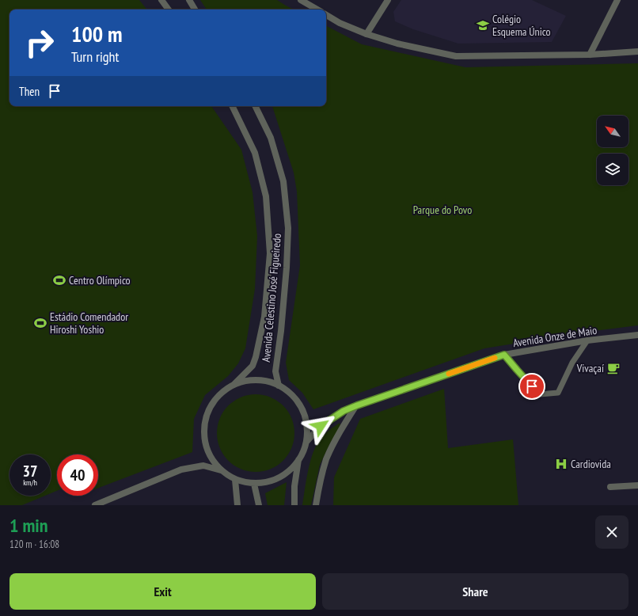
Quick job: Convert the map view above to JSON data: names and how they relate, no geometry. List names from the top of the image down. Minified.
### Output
{"streets":{"street":["Avenida Celestino José Figueiredo","Avenida Onze de Maio"]},"crossings":[["Avenida Celestino José Figueiredo","Avenida Onze de Maio"]],"parks":["Parque do Povo"],"places":{"school or university":["Colégio Esquema Único"],"sports":["Centro Olímpico","Estádio Comendador Hiroshi Yoshio"],"cafe":["Vivaçaí"],"hospital":["Cardiovida"]},"north":"top left","page":{"turn":["100 m","Turn right"],"then":"Then","speed":"37 km/h","limit":"40","heading":["1 min","120 m · 16:08"],"buttons":["Exit","Share"]}}
